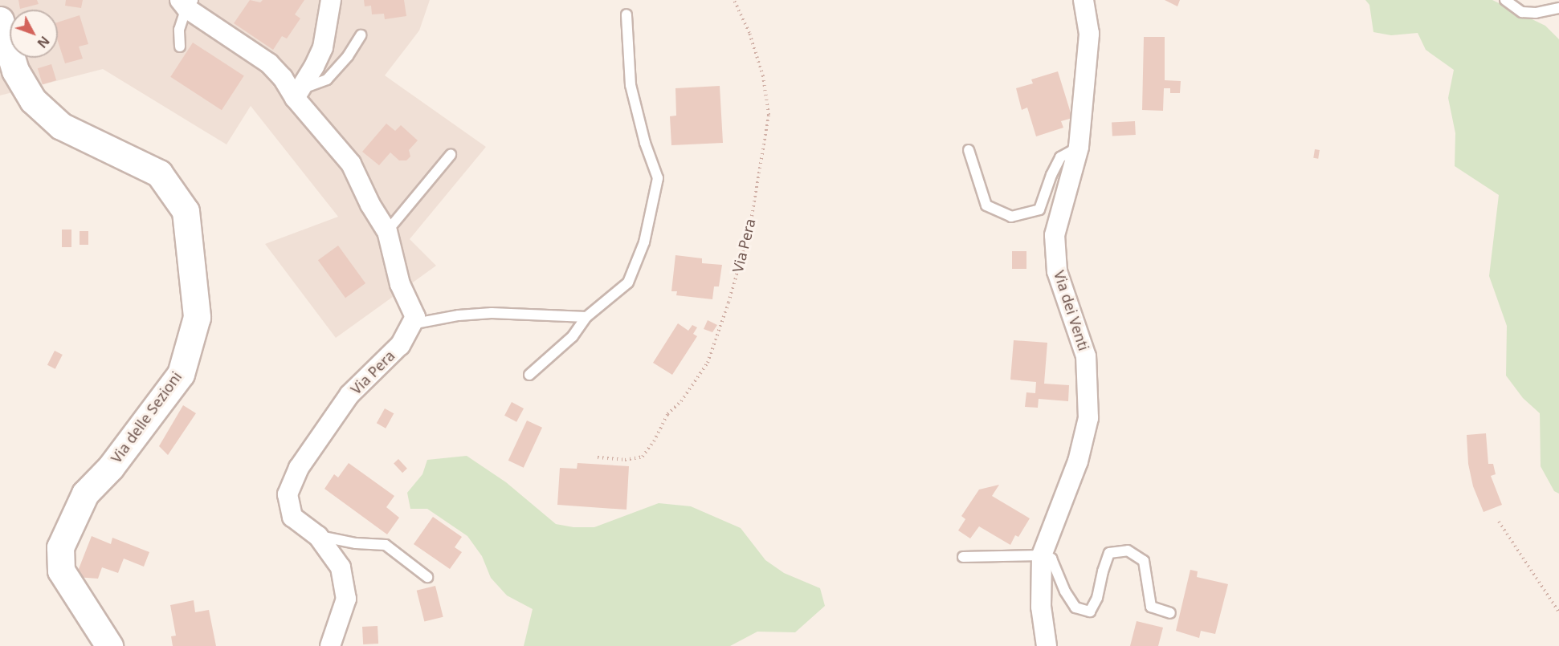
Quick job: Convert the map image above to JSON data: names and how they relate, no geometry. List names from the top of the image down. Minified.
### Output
{"streets":{"street":["Via Pera","Via dei Venti","Via delle Sezioni"]},"north":"bottom right"}
